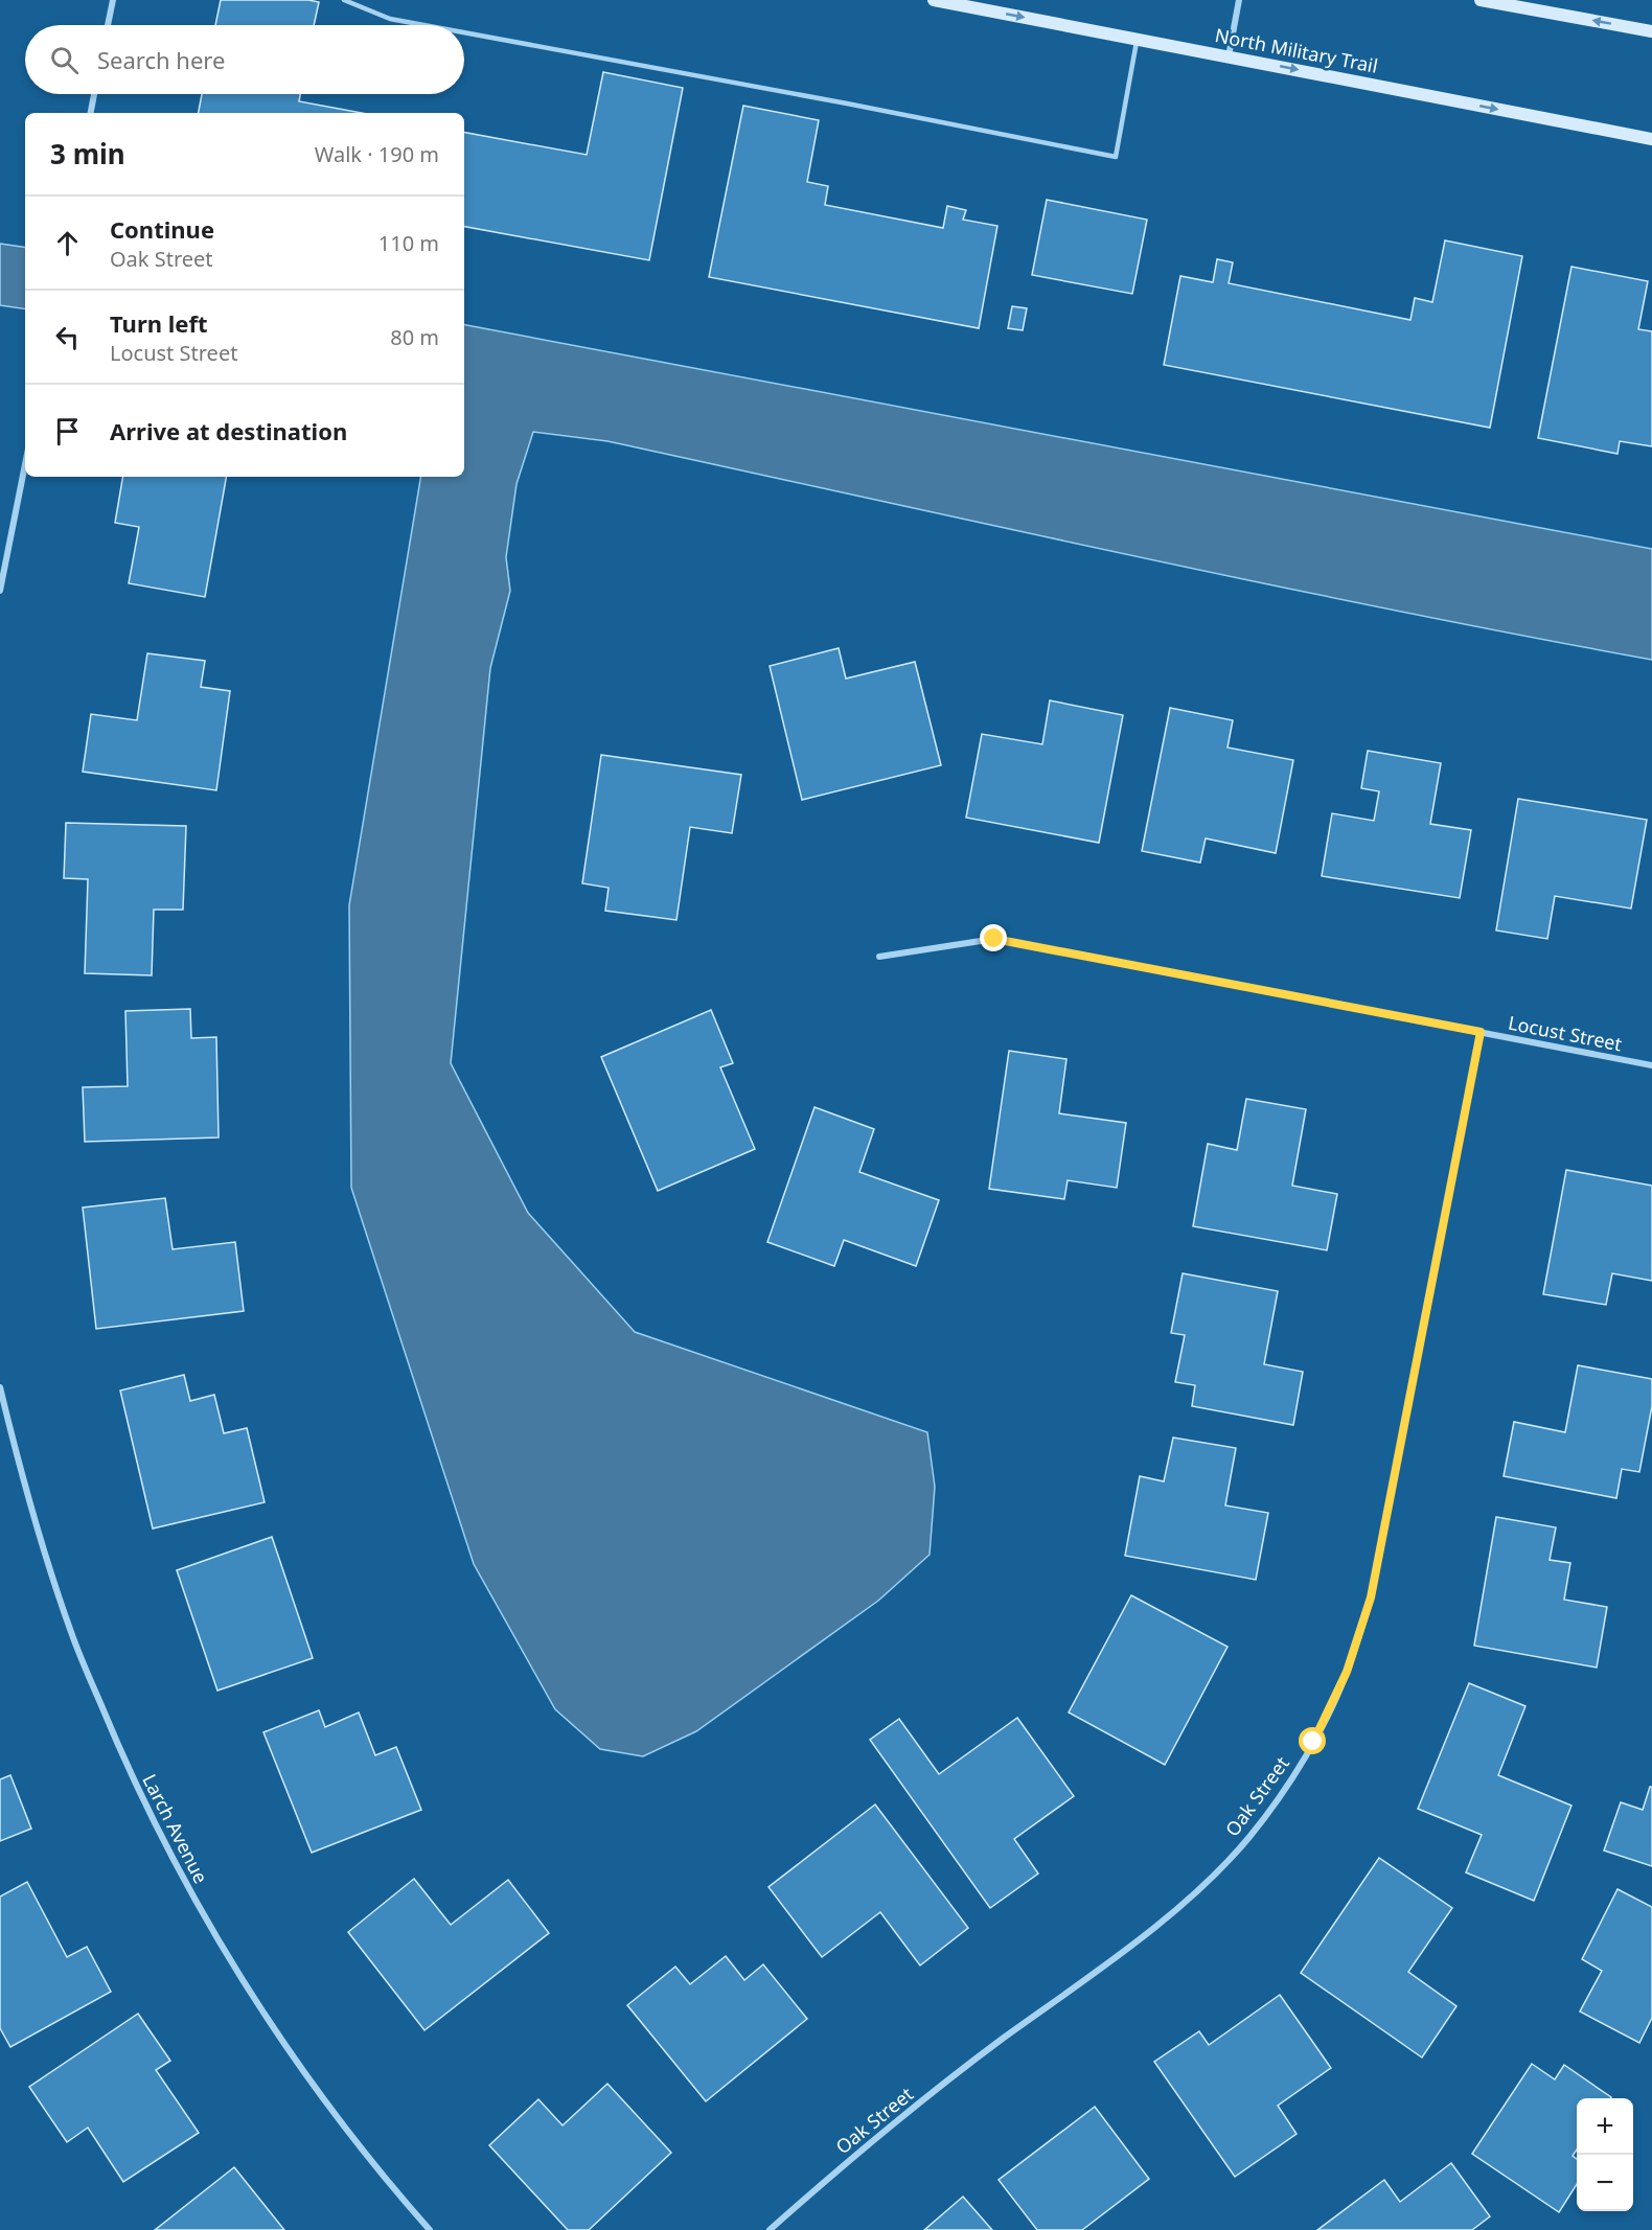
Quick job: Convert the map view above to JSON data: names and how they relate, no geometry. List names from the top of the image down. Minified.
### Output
{"streets":{"main road":["North Military Trail"],"street":["Locust Street","Oak Street","Larch Avenue"]},"crossings":[["Locust Street","Oak Street"]],"one_way":["North Military Trail"],"page":{"search":"Search here","heading":["3 min","Walk · 190 m"],"list":[["Continue","Oak Street","110 m"],["Turn left","Locust Street","80 m"],"Arrive at destination"],"map_buttons":["+","−"]}}
